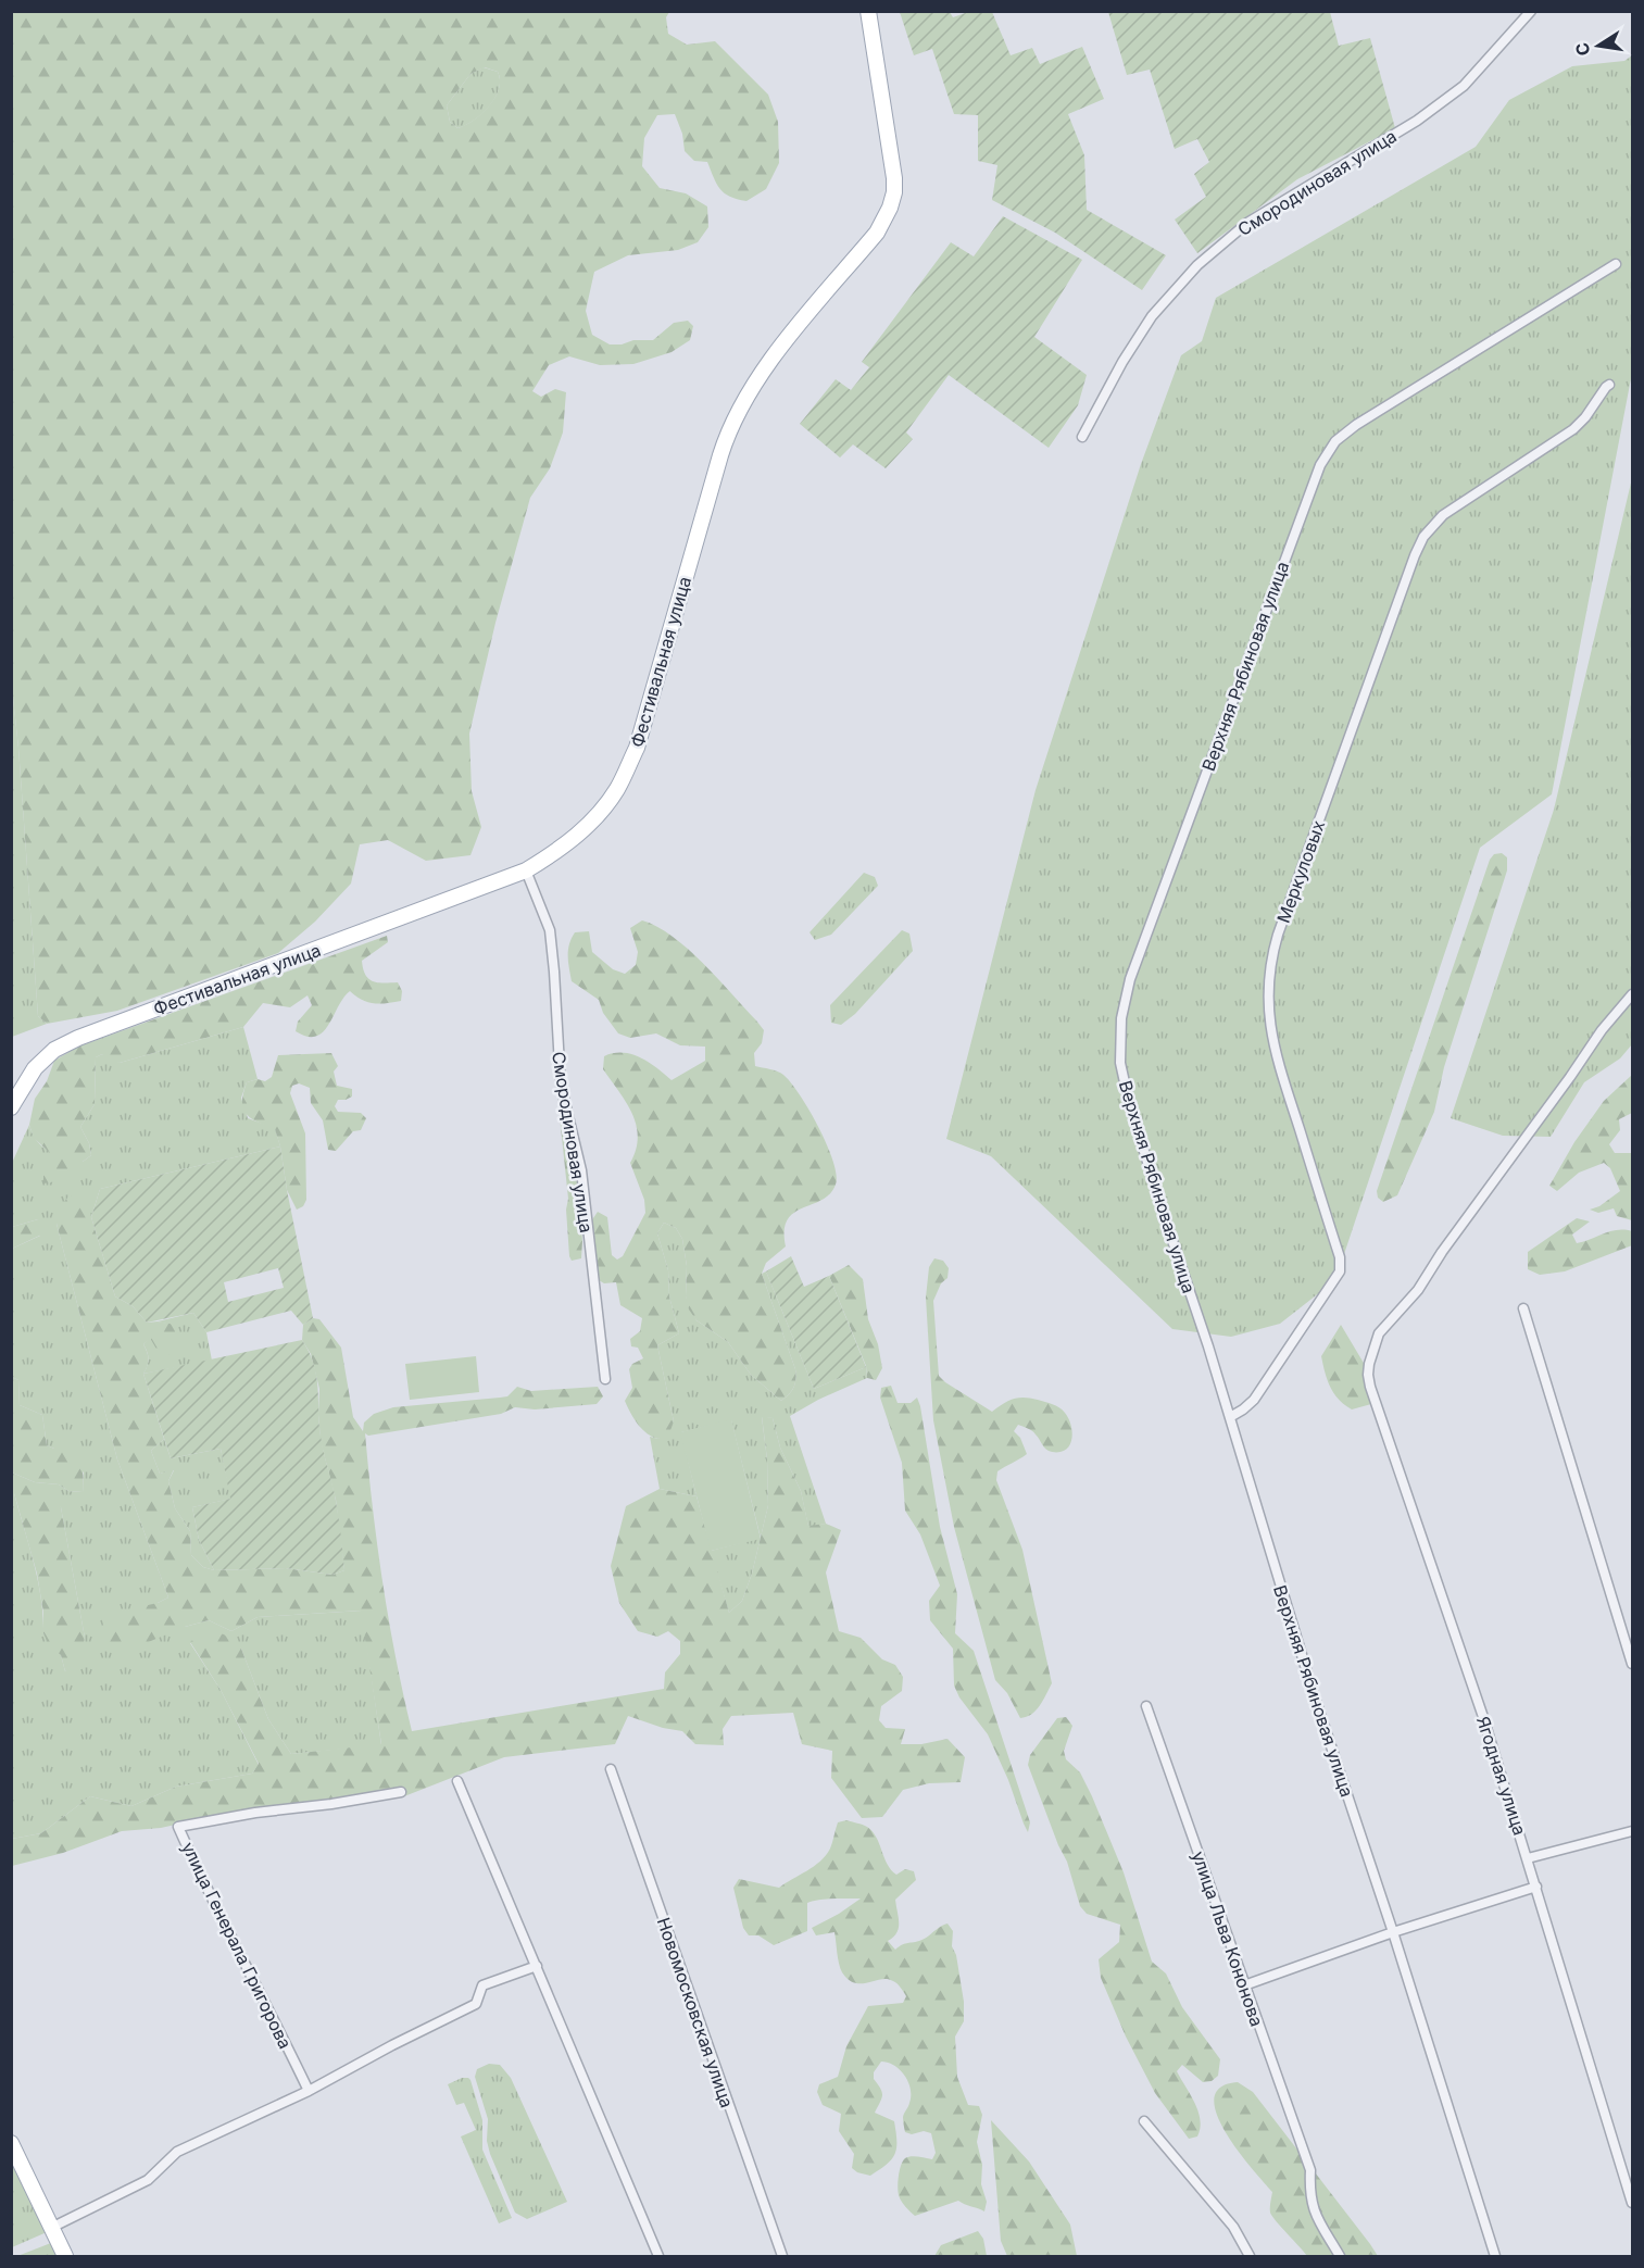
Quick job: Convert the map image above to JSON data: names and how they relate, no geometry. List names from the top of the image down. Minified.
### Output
{"streets":{"main road":["Фестивальная улица"],"street":["Смородиновая улица","Верхняя Рябиновая улица","Меркуловых","Ягодная улица","улица Льва Кононова","улица Генерала Григорова","Новомосковская улица"]},"crossings":[["Смородиновая улица","Фестивальная улица"],["Верхняя Рябиновая улица","Меркуловых"]],"north":"left"}
